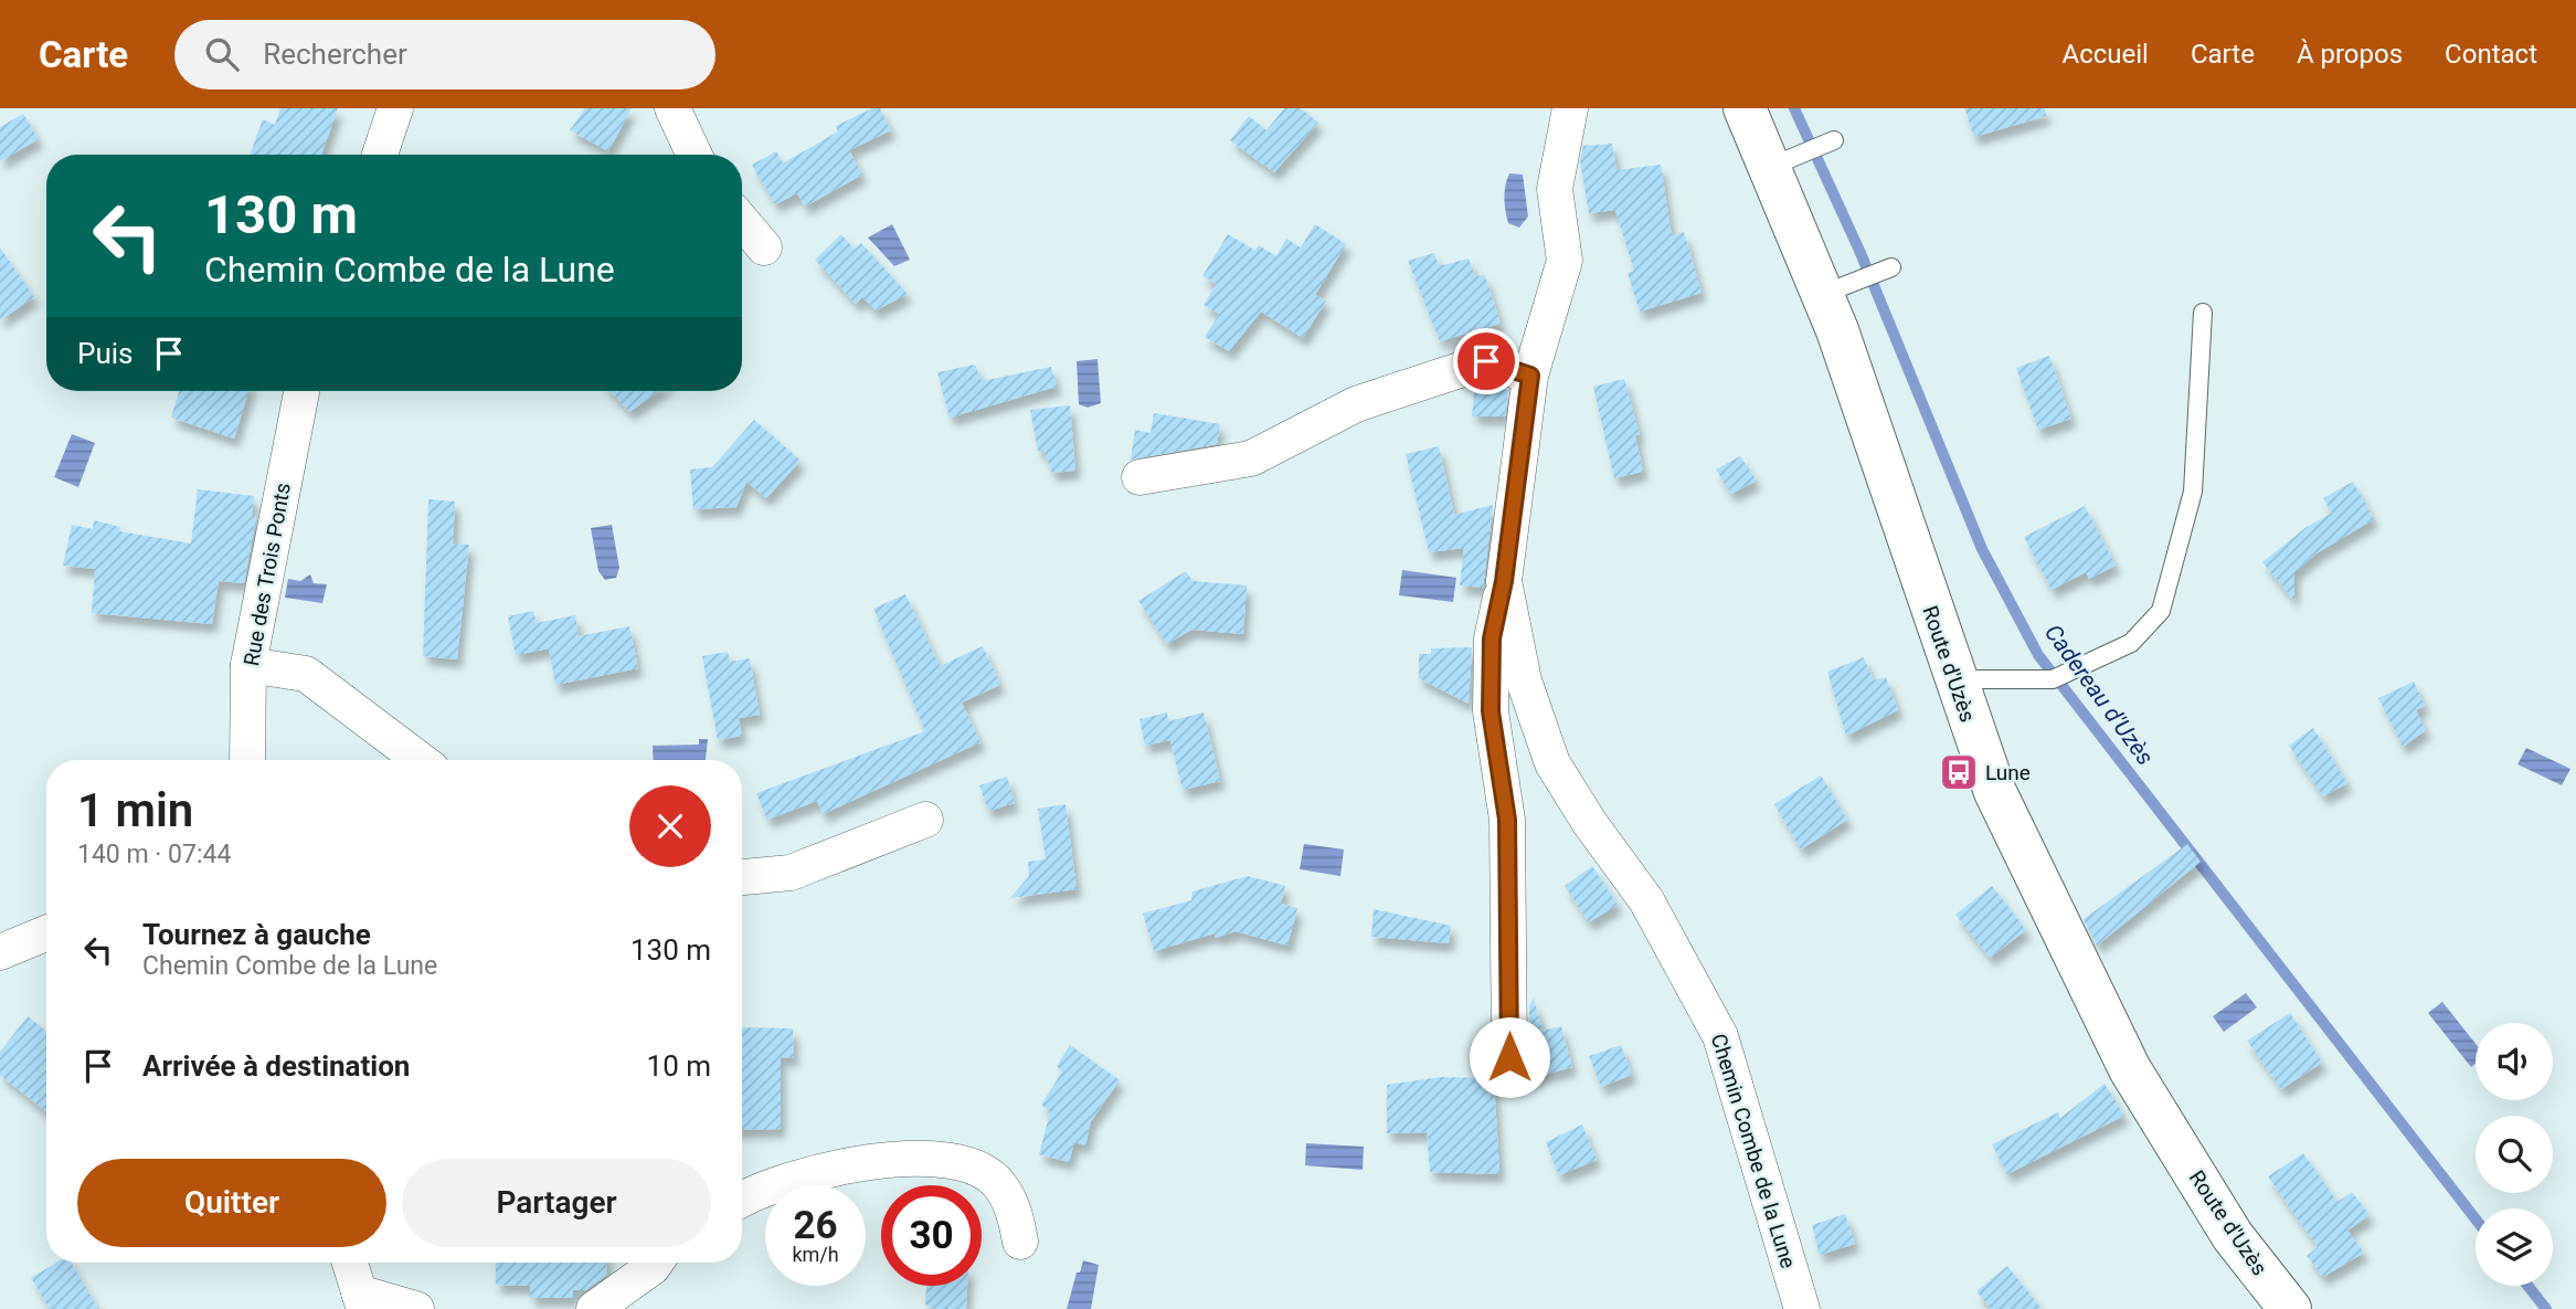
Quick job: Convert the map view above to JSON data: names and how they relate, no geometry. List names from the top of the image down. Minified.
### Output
{"streets":{"main road":["Route d'Uzès"],"street":["Rue des Trois Ponts","Chemin Combe de la Lune"]},"water":["Cadereau d'Uzès"],"places":{"bus stop":["Lune"]},"page":{"header":"Carte","search":"Rechercher","nav":["Accueil","Carte","À propos","Contact"],"turn":["130 m","Chemin Combe de la Lune"],"then":"Puis","heading":["1 min","140 m · 07:44"],"list":[{"name":"Tournez à gauche","note":"Chemin Combe de la Lune","value":"130 m"},{"name":"Arrivée à destination","value":"10 m"}],"buttons":["Quitter","Partager"],"speed":"26 km/h","limit":"30"}}
